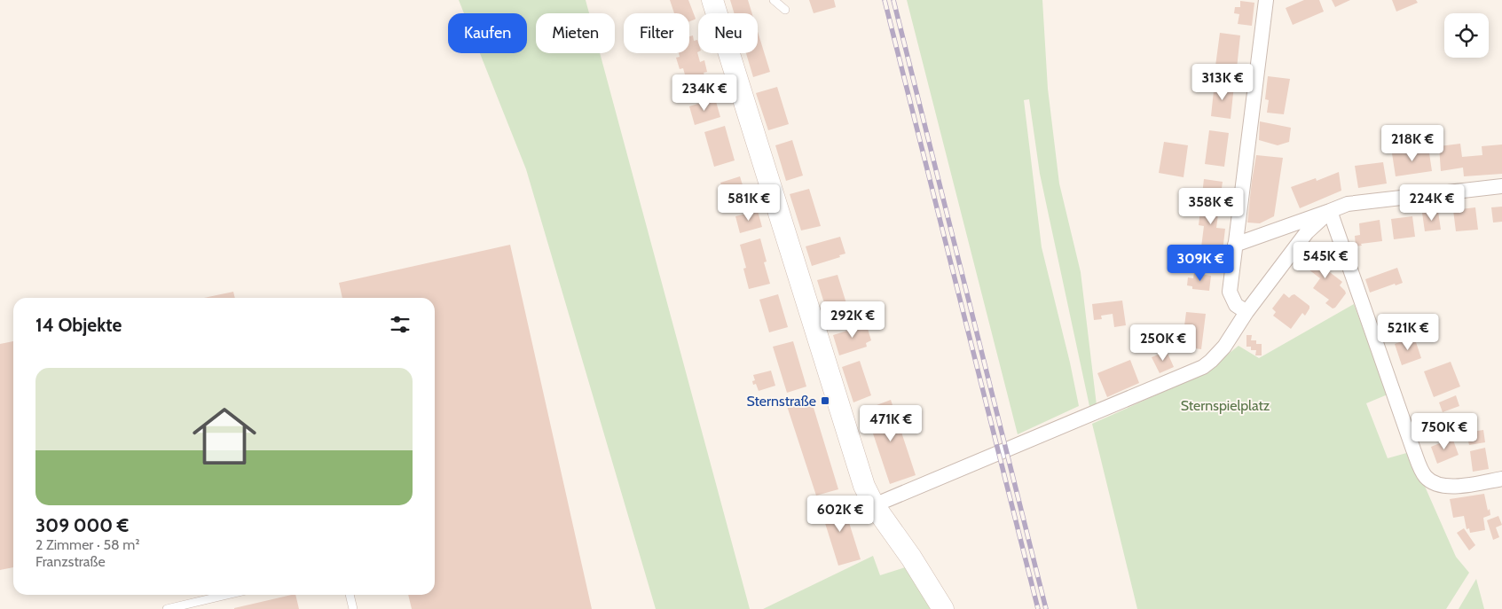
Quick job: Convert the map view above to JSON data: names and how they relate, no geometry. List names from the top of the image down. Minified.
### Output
{"parks":["Sternspielplatz"],"places":{"transit":["Sternstraße"]},"page":{"chip":["Kaufen","Mieten","Filter","Neu"],"price":["313K €","234K €","218K €","581K €","224K €","358K €","545K €","309K €","292K €","521K €","250K €","471K €","750K €","602K €"],"heading":"14 Objekte","list":[{"name":"309 000 €","note":"2 Zimmer · 58 m² · Franzstraße"}]}}
